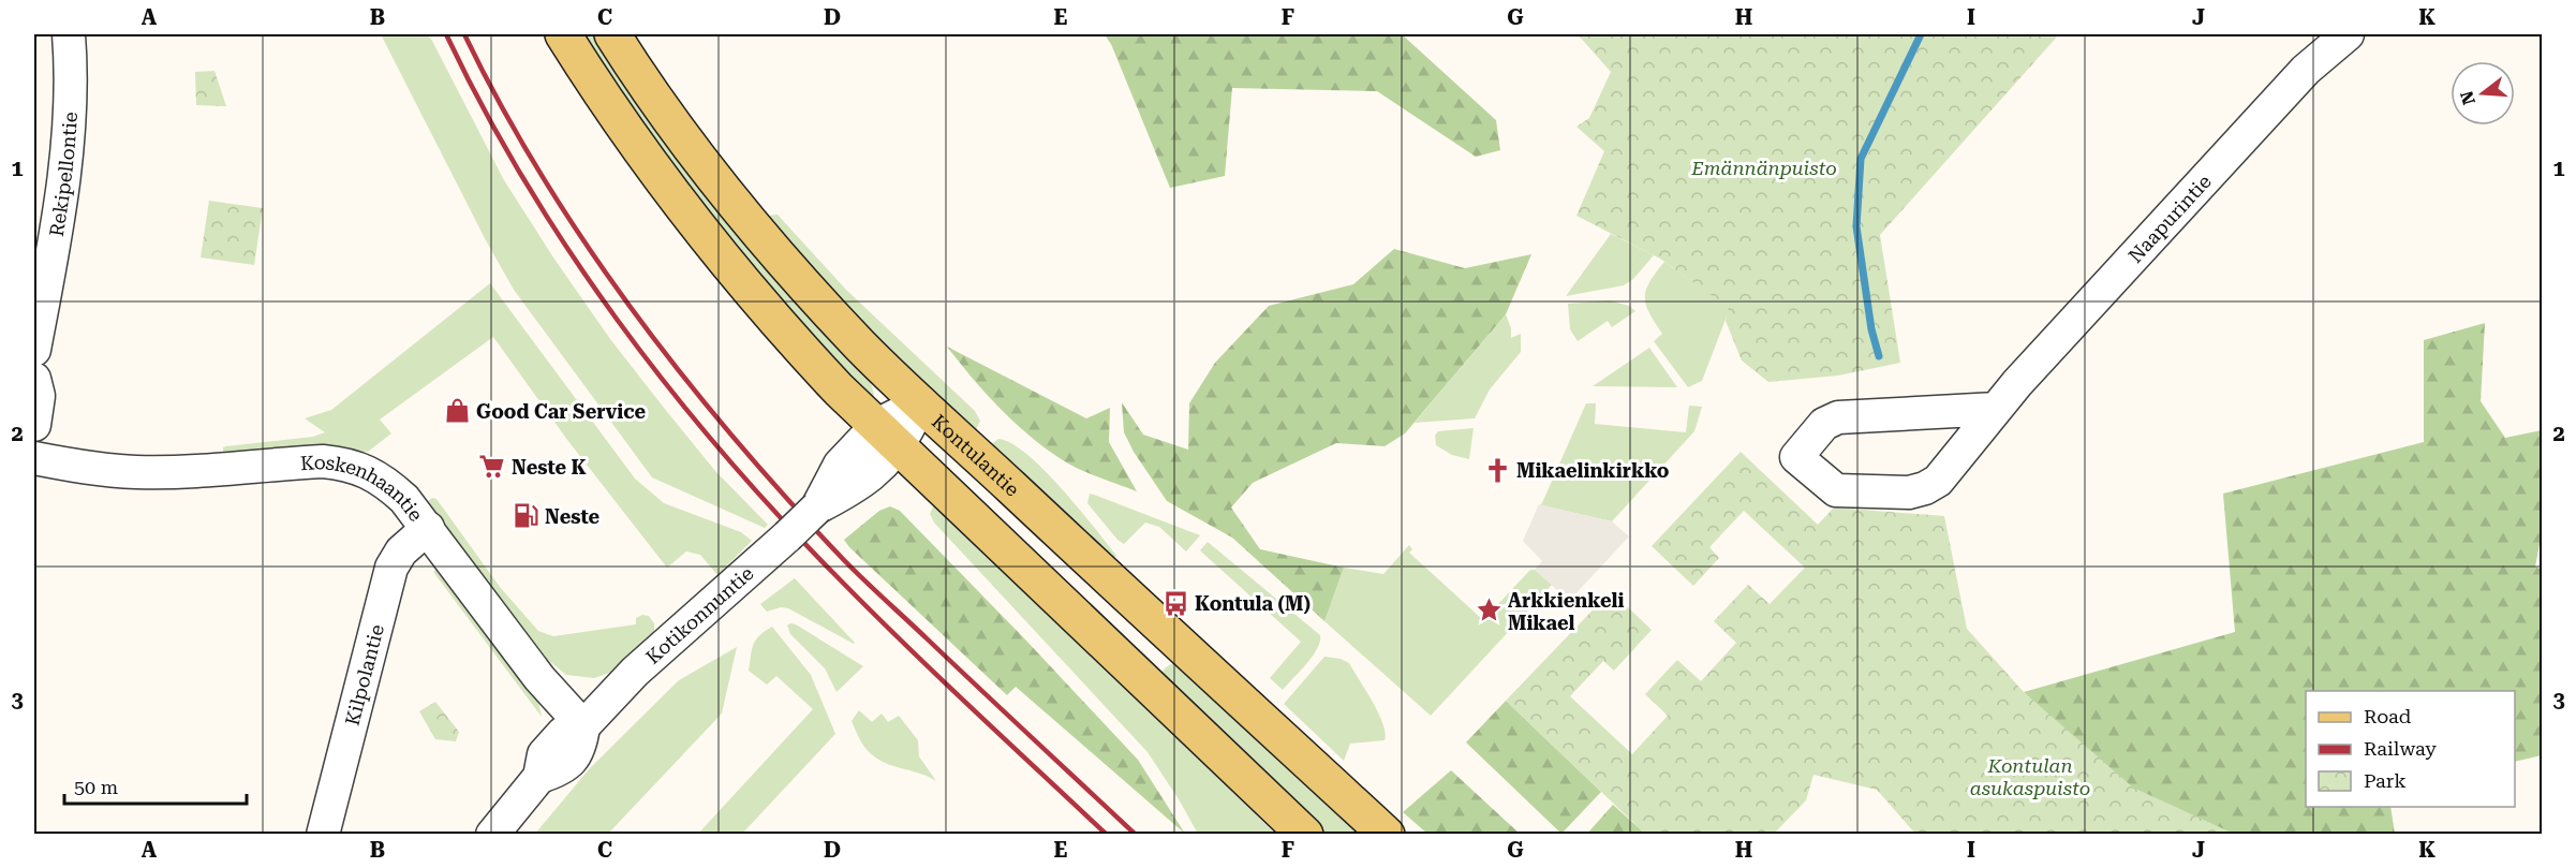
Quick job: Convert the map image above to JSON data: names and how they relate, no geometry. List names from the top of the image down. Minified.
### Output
{"streets":{"main road":["Kontulantie"],"street":["Rekipellontie","Naapurintie","Koskenhaantie","Kotikonnuntie","Kilpolantie"]},"crossings":[["Kontulantie","Kotikonnuntie"],["Koskenhaantie","Kotikonnuntie"],["Koskenhaantie","Kilpolantie"]],"parks":["Emännänpuisto","Kontulan asukaspuisto"],"places":{"shop":["Good Car Service"],"supermarket":["Neste K"],"church":["Mikaelinkirkko"],"fuel station":["Neste"],"bus stop":["Kontula (M)"],"place":["Arkkienkeli Mikael"]},"legend":["Road","Railway","Park"],"scale_bar":"50 m","north":"left","grid":{"columns":["A","B","C","D","E","F","G","H","I","J","K"],"rows":["1","2","3"]}}
